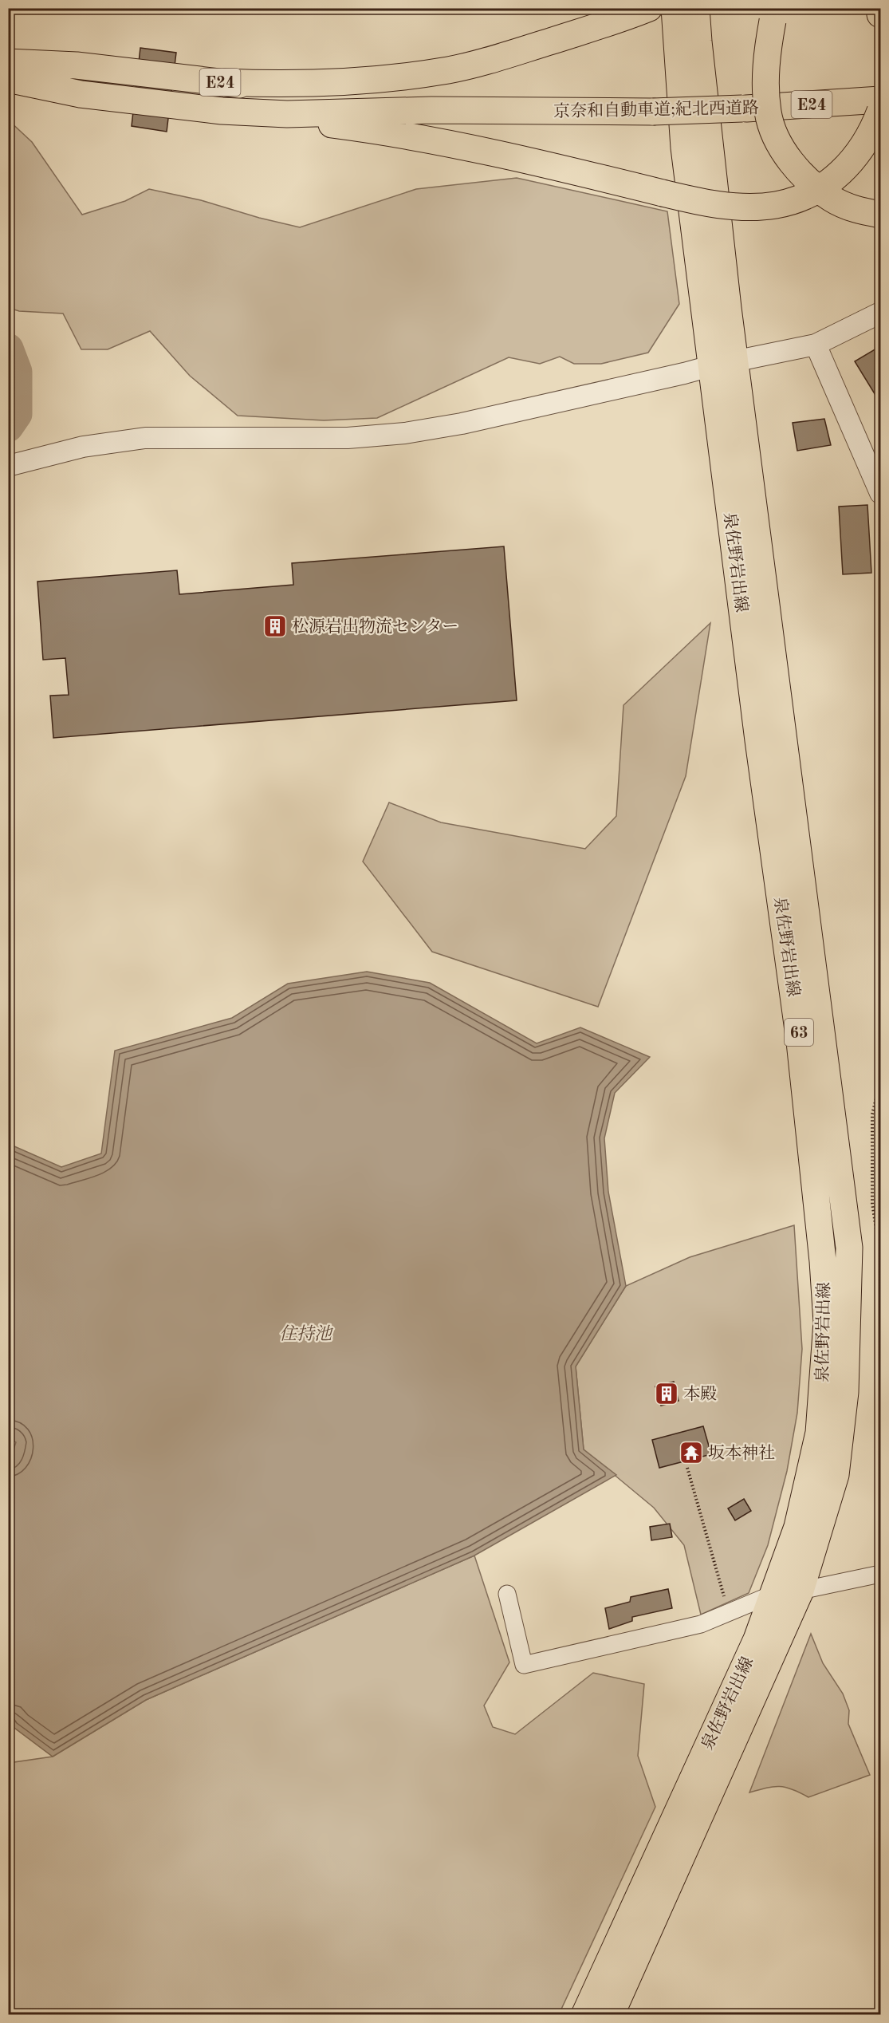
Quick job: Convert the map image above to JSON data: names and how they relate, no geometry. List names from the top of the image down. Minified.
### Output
{"streets":{"main road":["E24","京奈和自動車道;紀北西道路","泉佐野岩出線","63"]},"water":["住持池"],"places":{"building":["松源岩出物流センター","本殿"],"temple":["坂本神社"]}}
